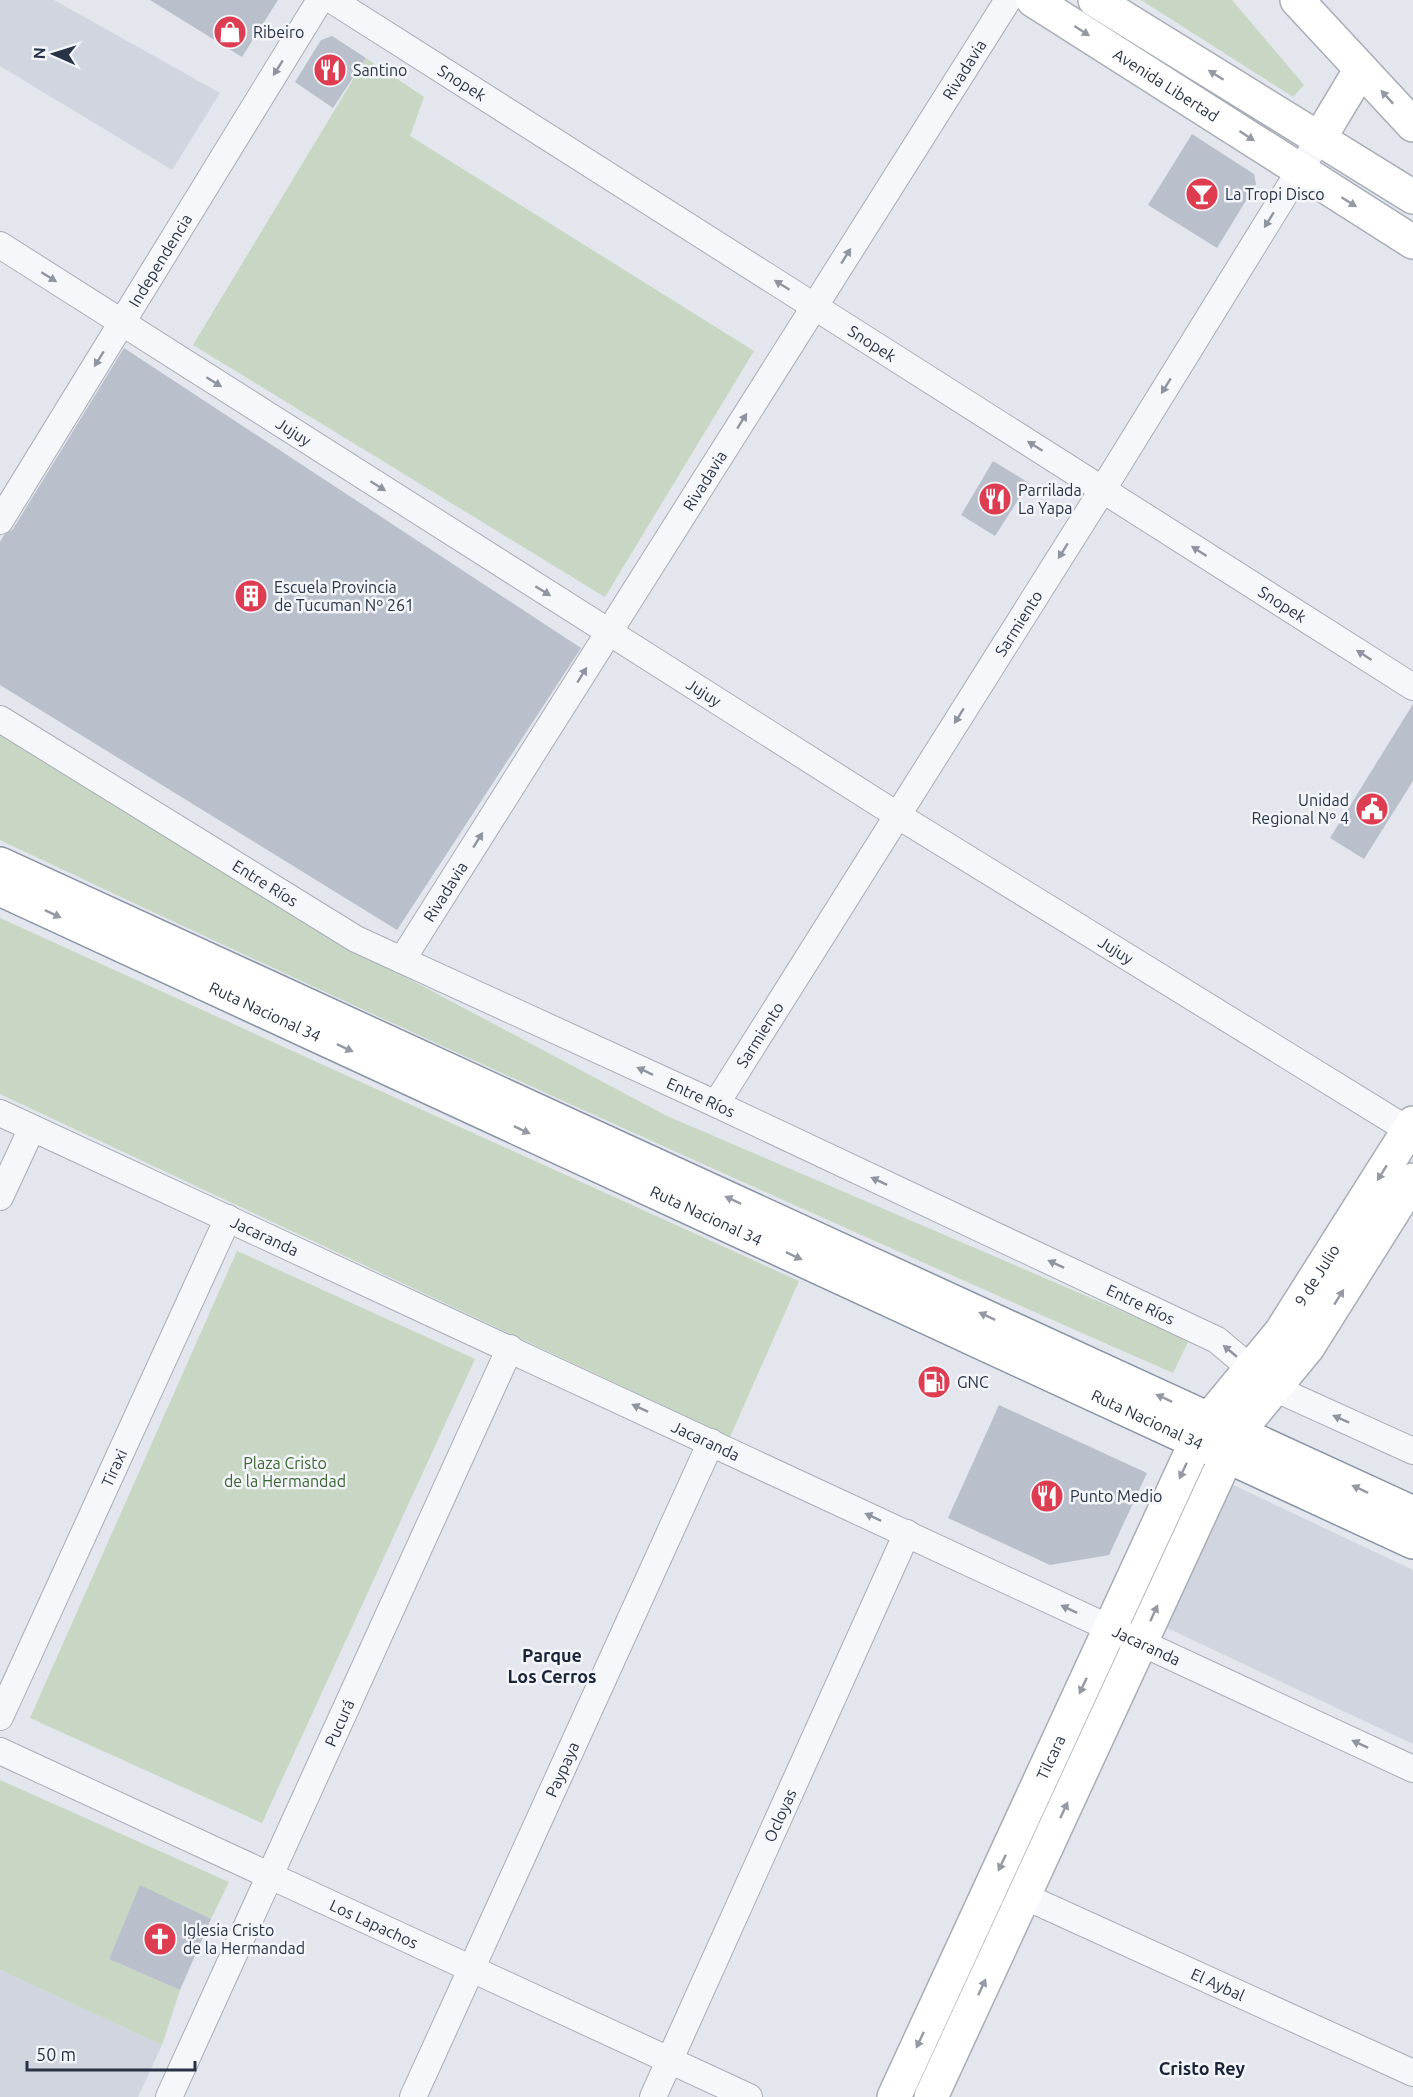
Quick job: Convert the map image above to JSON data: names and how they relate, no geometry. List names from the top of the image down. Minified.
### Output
{"streets":{"main road":["Avenida Libertad","Ruta Nacional 34","9 de Julio","Tilcara"],"street":["Rivadavia","Snopek","Independencia","Jujuy","Sarmiento","Entre Ríos","Jacaranda","Tiraxi","Pucurá","Paypaya","Ocloyas","Los Lapachos","El Aybal"]},"crossings":[["Rivadavia","Snopek"],["Rivadavia","Jujuy"],["Rivadavia","Entre Ríos"],["Snopek","Sarmiento"],["Avenida Libertad","Sarmiento"],["Independencia","Jujuy"],["Jujuy","Sarmiento"],["Jujuy","9 de Julio"],["Sarmiento","Entre Ríos"],["Entre Ríos","9 de Julio"],["Ruta Nacional 34","9 de Julio"],["Ruta Nacional 34","Tilcara"],["Jacaranda","Tiraxi"],["Jacaranda","Pucurá"],["Jacaranda","Tilcara"],["Jacaranda","Paypaya"],["Jacaranda","Ocloyas"],["9 de Julio","Tilcara"],["Pucurá","Los Lapachos"],["Tilcara","El Aybal"],["Paypaya","Los Lapachos"],["Ocloyas","Los Lapachos"]],"one_way":["Rivadavia","Snopek","Independencia","Jujuy","Sarmiento","Entre Ríos","Jacaranda"],"districts":["Parque Los Cerros","Cristo Rey"],"parks":["Plaza Cristo de la Hermandad"],"places":{"shop":["Ribeiro"],"restaurant":["Santino","Parrilada La Yapa","Punto Medio"],"bar":["La Tropi Disco"],"building":["Escuela Provincia de Tucuman Nº 261"],"public building":["Unidad Regional Nº 4"],"fuel station":["GNC"],"church":["Iglesia Cristo de la Hermandad"]},"scale_bar":"50 m","north":"left"}
